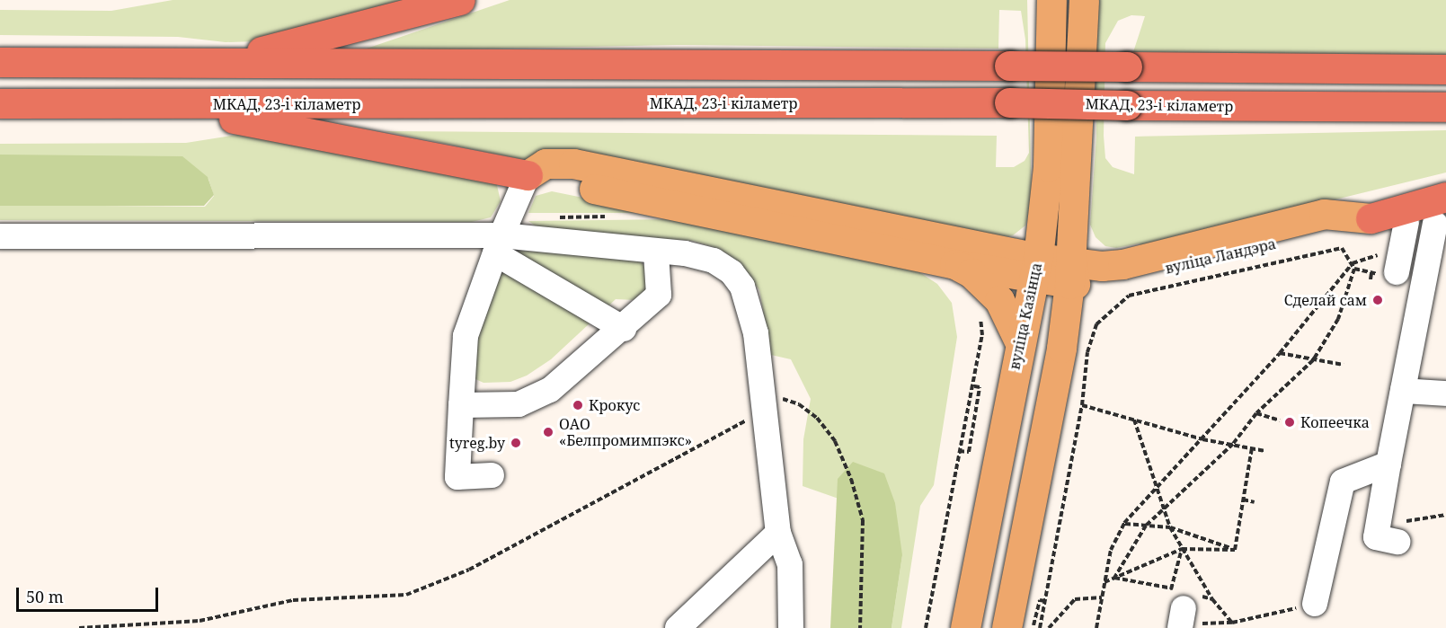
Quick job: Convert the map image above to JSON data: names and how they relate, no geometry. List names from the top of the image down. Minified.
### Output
{"streets":{"highway":["МКАД, 23-і кіламетр"],"main road":["вуліца Ландэра","вуліца Казінца"]},"crossings":[["вуліца Ландэра","вуліца Казінца"]],"places":["Сделай сам","Крокус","Копеечка","ОАО «Белпромимпэкс»","tyreg.by"],"scale_bar":"50 m"}
